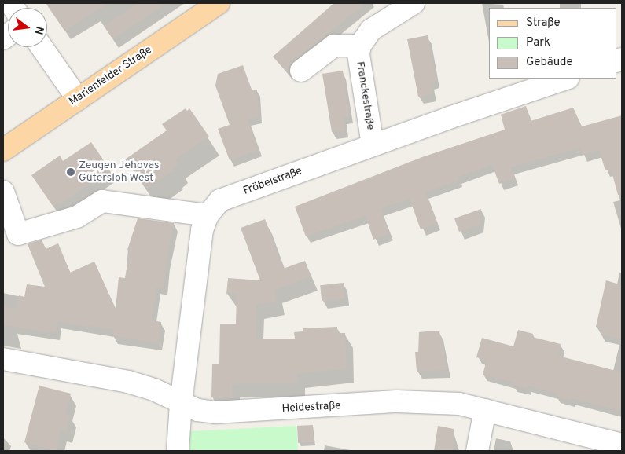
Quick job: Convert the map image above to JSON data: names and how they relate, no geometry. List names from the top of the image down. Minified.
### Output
{"streets":{"main road":["Marienfelder Straße"],"street":["Franckestraße","Fröbelstraße","Heidestraße"]},"crossings":[["Franckestraße","Fröbelstraße"],["Fröbelstraße","Heidestraße"]],"places":["Zeugen Jehovas Gütersloh West"],"legend":["Straße","Park","Gebäude"],"north":"right"}
